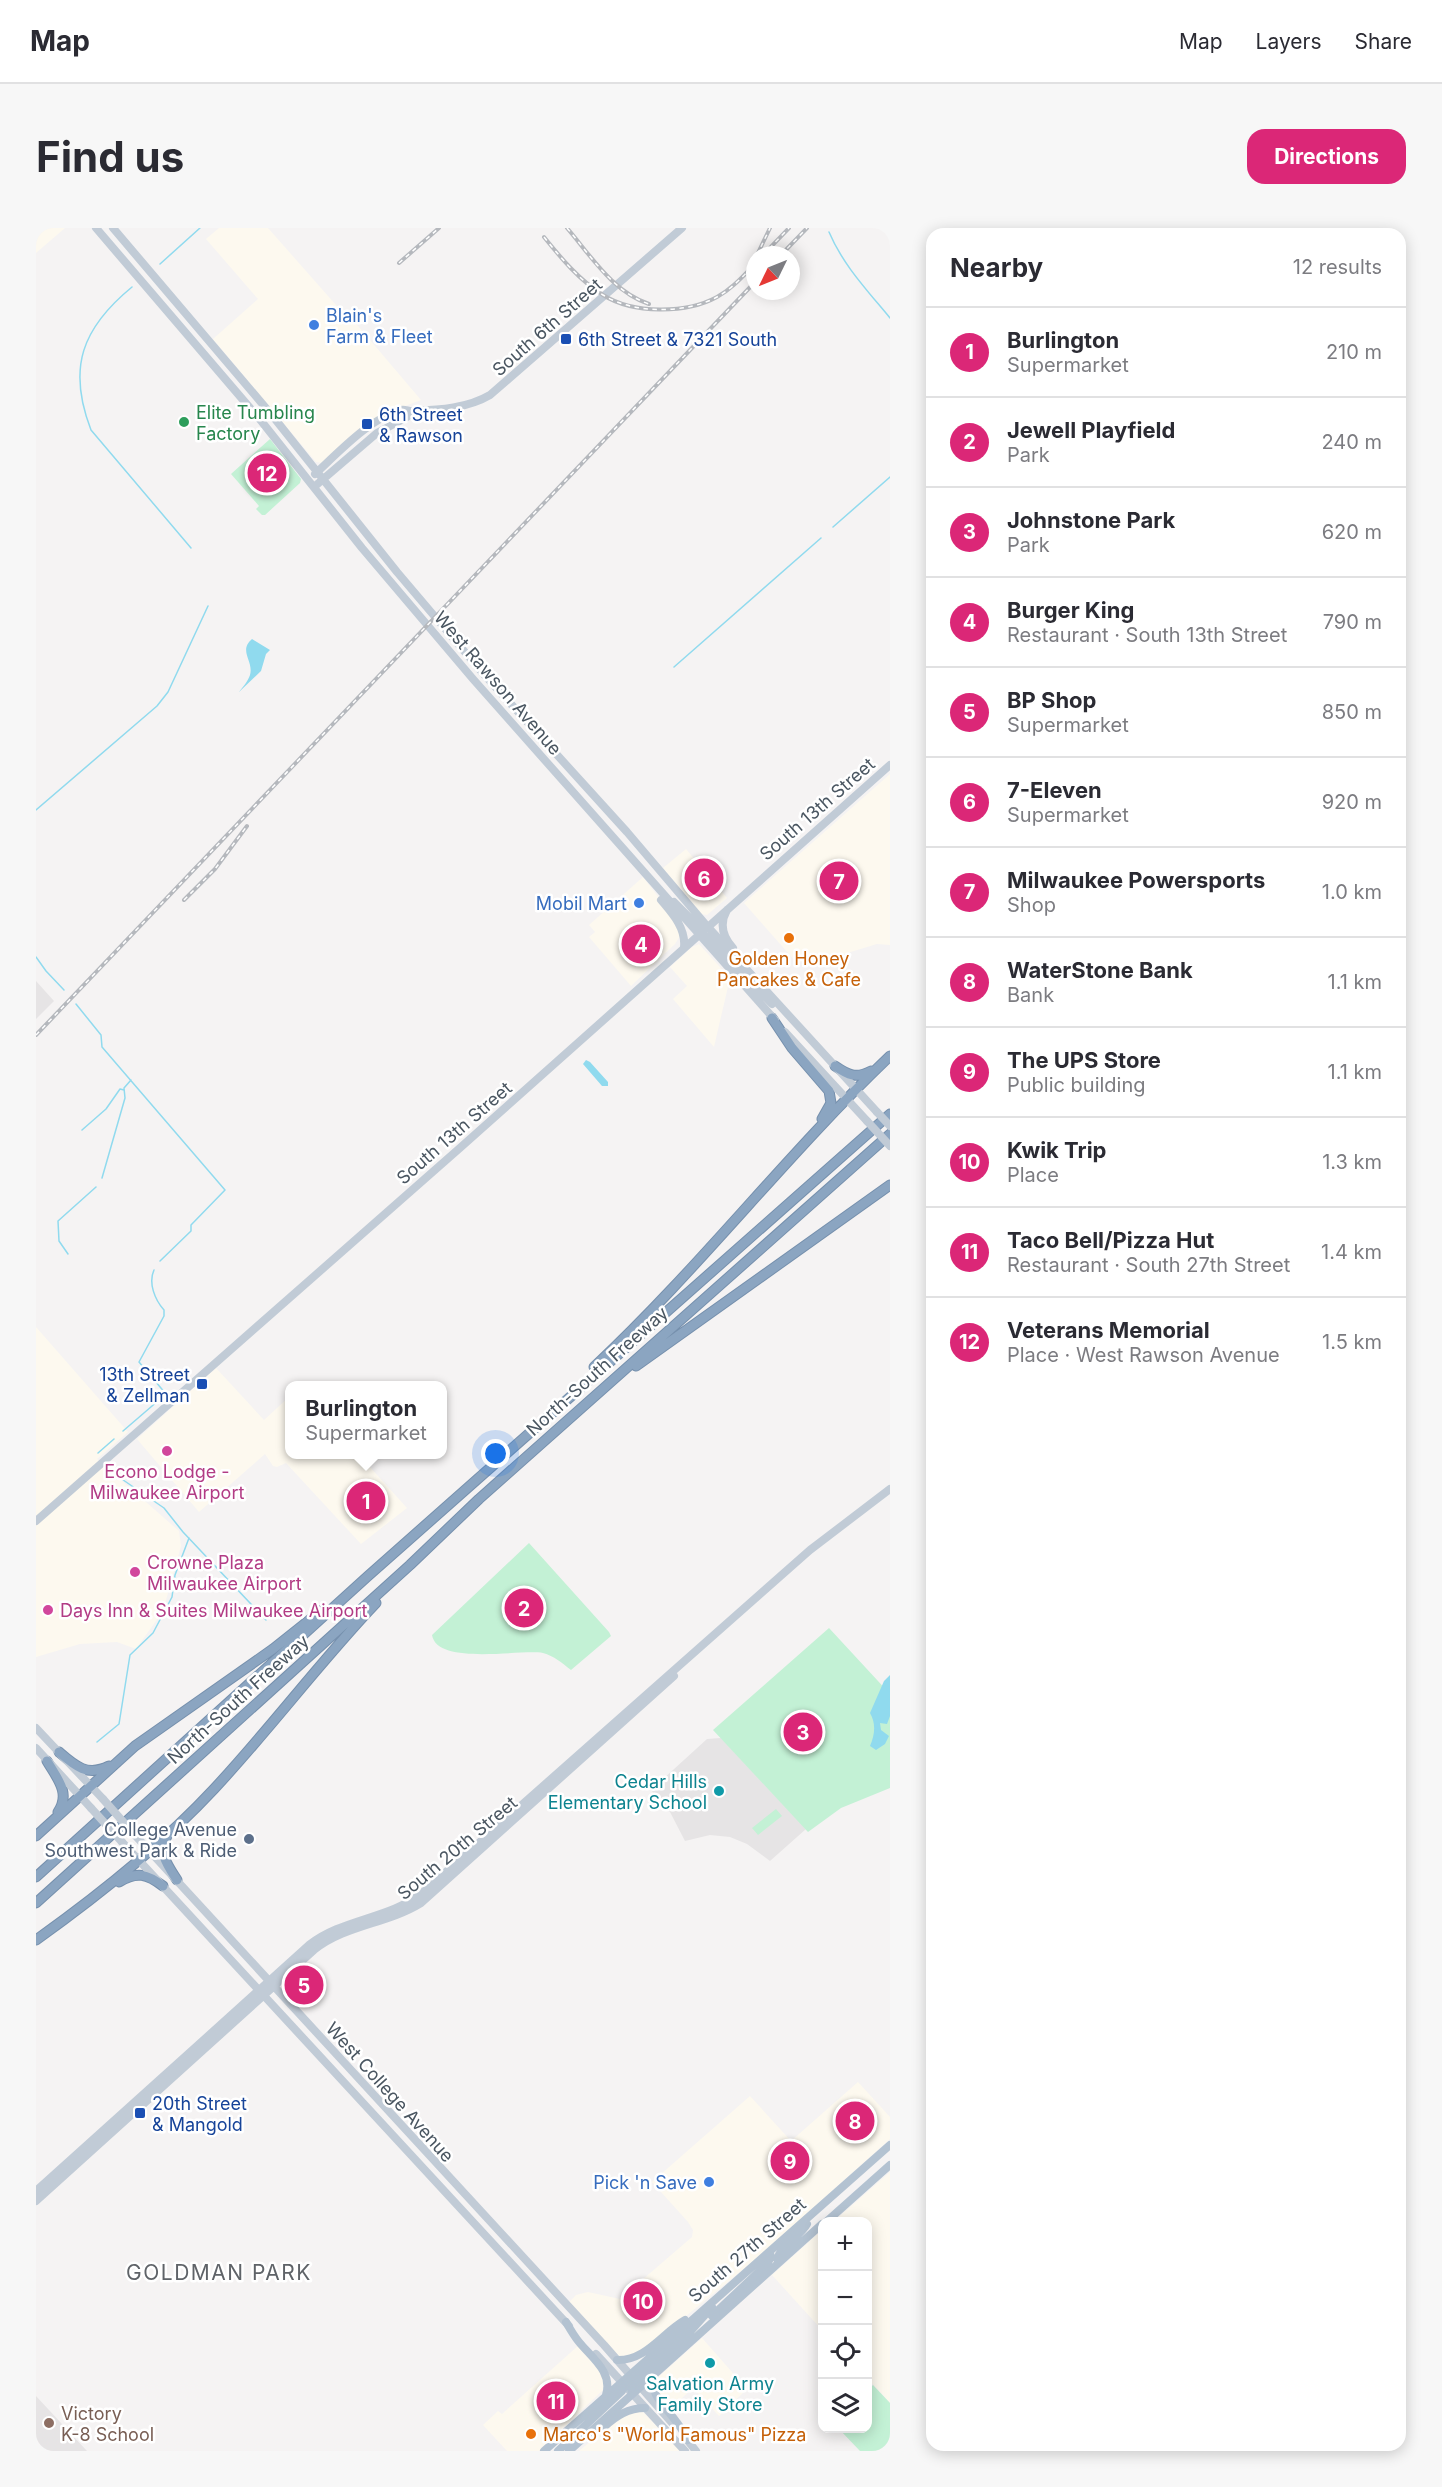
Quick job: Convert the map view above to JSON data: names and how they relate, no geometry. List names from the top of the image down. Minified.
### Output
{"streets":{"highway":["North-South Freeway"],"main road":["South 6th Street","West Rawson Avenue","South 13th Street","South 20th Street","West College Avenue","South 27th Street"]},"crossings":[["South 6th Street","West Rawson Avenue"],["West Rawson Avenue","South 13th Street"],["South 20th Street","West College Avenue"],["West College Avenue","South 27th Street"]],"districts":["GOLDMAN PARK"],"places":{"other":["Blain's Farm & Fleet","Elite Tumbling Factory","Mobil Mart","Golden Honey Pancakes & Cafe","Econo Lodge - Milwaukee Airport","Crowne Plaza Milwaukee Airport","Days Inn & Suites Milwaukee Airport","Cedar Hills Elementary School","College Avenue Southwest Park & Ride","Pick 'n Save","Salvation Army Family Store","Victory K-8 School","Marco's \"World Famous\" Pizza"],"transit":["6th Street & 7321 South","6th Street & Rawson","13th Street & Zellman","20th Street & Mangold"]},"north":"bottom left","page":{"header":"Map","nav":["Map","Layers","Share"],"buttons":"Directions","title":"Find us","heading":["Nearby","12 results"],"list":[{"mark":"1","name":"Burlington","note":"Supermarket","value":"210 m"},{"mark":"2","name":"Jewell Playfield","note":"Park","value":"240 m"},{"mark":"3","name":"Johnstone Park","note":"Park","value":"620 m"},{"mark":"4","name":"Burger King","note":"Restaurant · South 13th Street","value":"790 m"},{"mark":"5","name":"BP Shop","note":"Supermarket","value":"850 m"},{"mark":"6","name":"7-Eleven","note":"Supermarket","value":"920 m"},{"mark":"7","name":"Milwaukee Powersports","note":"Shop","value":"1.0 km"},{"mark":"8","name":"WaterStone Bank","note":"Bank","value":"1.1 km"},{"mark":"9","name":"The UPS Store","note":"Public building","value":"1.1 km"},{"mark":"10","name":"Kwik Trip","note":"Place","value":"1.3 km"},{"mark":"11","name":"Taco Bell/Pizza Hut","note":"Restaurant · South 27th Street","value":"1.4 km"},{"mark":"12","name":"Veterans Memorial","note":"Place · West Rawson Avenue","value":"1.5 km"}],"pins":["12","6","7","4","1","2","3","5","8","9","10","11"],"popup":["Burlington","Supermarket"],"map_buttons":["+","−"]}}
